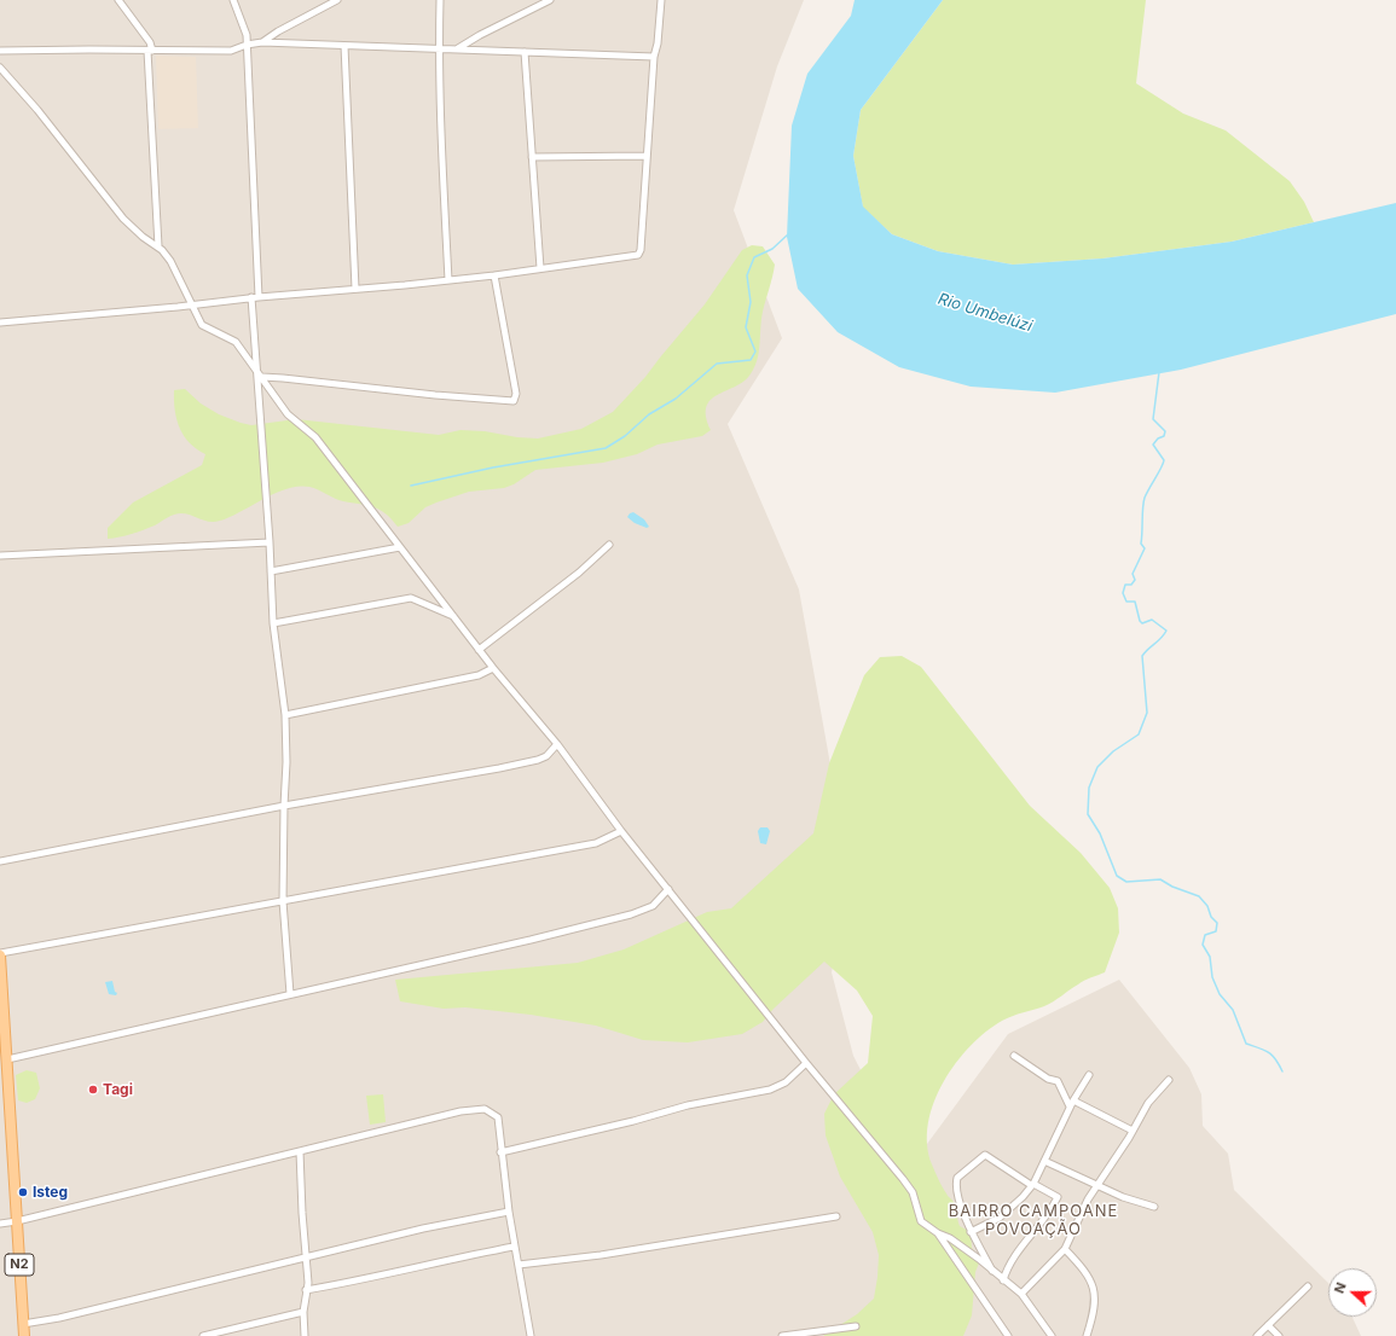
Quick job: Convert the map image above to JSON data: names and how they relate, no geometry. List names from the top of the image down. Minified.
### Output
{"streets":{"main road":["N2"]},"districts":["BAIRRO CAMPOANE POVOAÇÃO"],"water":["Rio Umbelúzi"],"places":["Tagi","Isteg"],"north":"left"}
